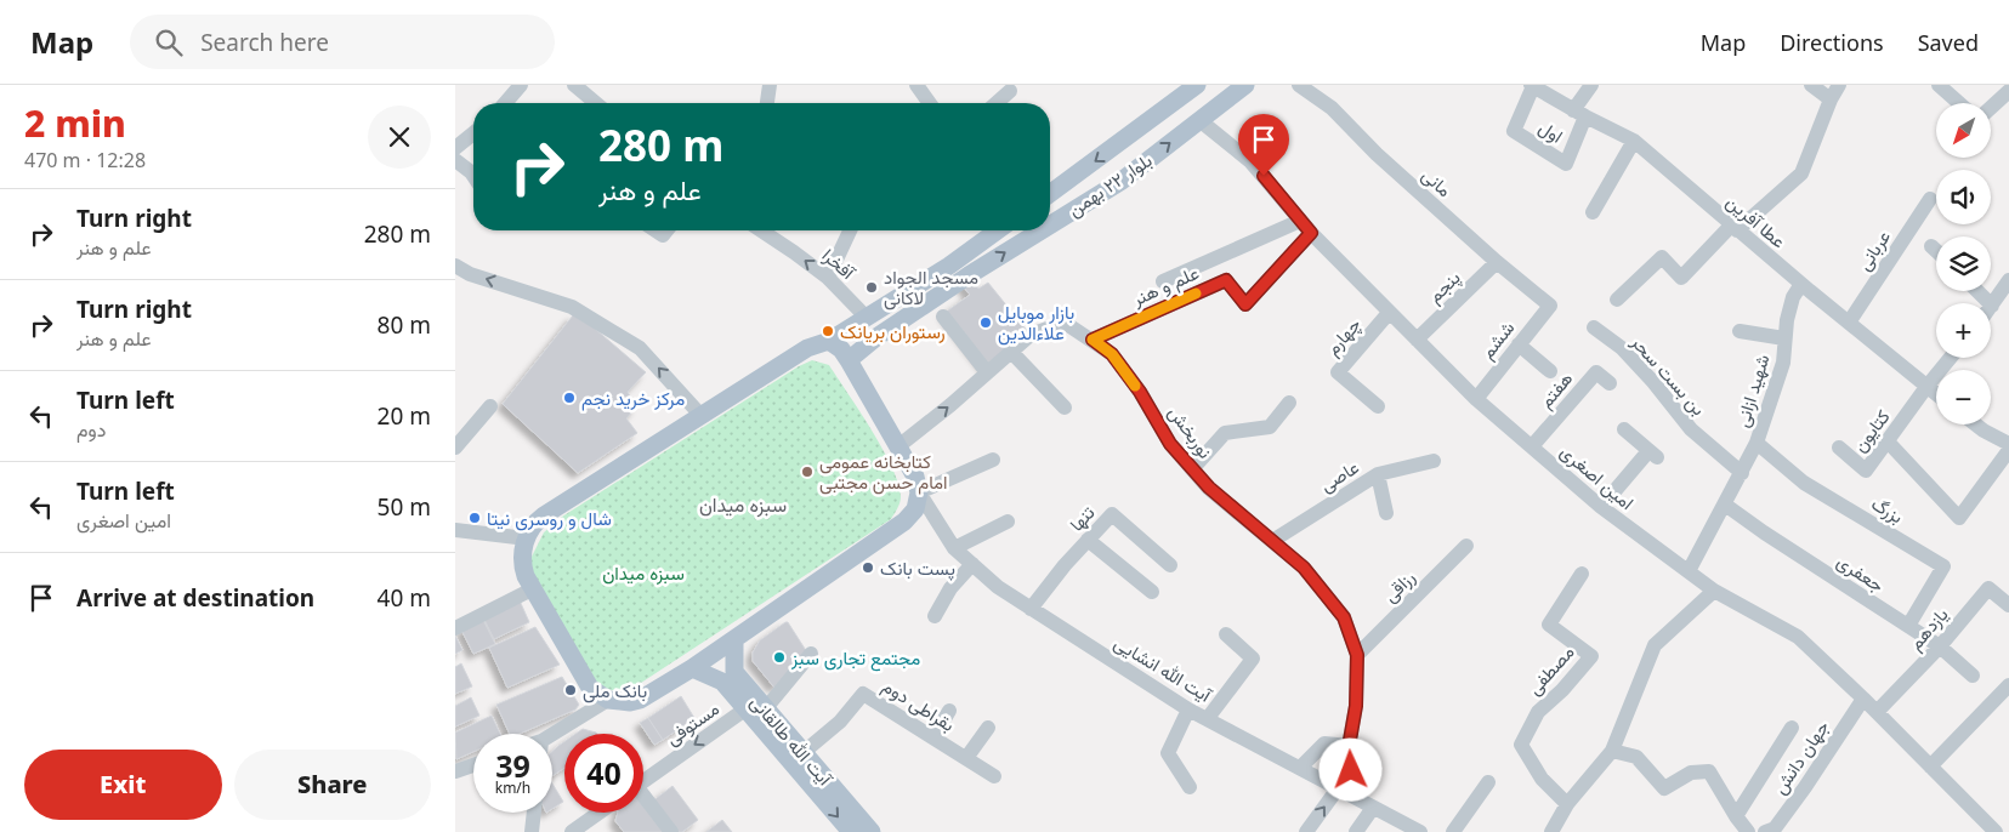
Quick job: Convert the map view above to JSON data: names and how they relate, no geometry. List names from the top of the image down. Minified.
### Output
{"streets":{"main road":["بلوار ۲۲ بهمن","آیت الله طالقانی"],"street":["اول","مانی","عطا آفرین","عربانی","آفخرا","علم و هنر","پنجم","چهارم","ششم","بن بست سحر","هفتم","شهید ازانی","کتایون","نوربخش","عاصی","امین اصغری","بزرگ","تنها","جعفری","رزاقی","یازدهم","آیت الله انشایی","مصطفی","بقراطی دوم","مستوفی","جهان دانش"]},"crossings":[["اول","عطا آفرین"],["مانی","پنجم"],["مانی","ششم"],["بلوار ۲۲ بهمن","امین اصغری"],["عطا آفرین","عربانی"],["عطا آفرین","شهید ازانی"],["عطا آفرین","کتایون"],["علم و هنر","نوربخش"],["علم و هنر","امین اصغری"],["پنجم","امین اصغری"],["چهارم","امین اصغری"],["ششم","امین اصغری"],["بن بست سحر","شهید ازانی"],["هفتم","امین اصغری"],["شهید ازانی","امین اصغری"],["شهید ازانی","بزرگ"],["شهید ازانی","جعفری"],["نوربخش","عاصی"],["نوربخش","رزاقی"],["نوربخش","آیت الله انشایی"],["امین اصغری","یازدهم"],["امین اصغری","جهان دانش"],["بزرگ","جعفری"],["تنها","آیت الله انشایی"],["جعفری","یازدهم"],["بقراطی دوم","آیت الله طالقانی"],["مستوفی","آیت الله طالقانی"]],"one_way":["آفخرا","مستوفی"],"districts":["سبزه میدان"],"parks":["سبزه میدان"],"places":["مسجد الجواد لاکانی","بازار موبایل علاءالدین","رستوران بریانک","مرکز خرید نجم","کتابخانه عمومی امام حسن مجتبی","شال و روسری نیتا","پست بانک","مجتمع تجاری سبز","بانک ملی"],"north":"bottom left","page":{"header":"Map","search":"Search here","nav":["Map","Directions","Saved"],"heading":["2 min","470 m · 12:28"],"map_buttons":["+","−"],"turn":["280 m","علم و هنر"],"list":[{"name":"Turn right","note":"علم و هنر","value":"280 m"},{"name":"Turn right","note":"علم و هنر","value":"80 m"},{"name":"Turn left","note":"دوم","value":"20 m"},{"name":"Turn left","note":"امین اصغری","value":"50 m"},{"name":"Arrive at destination","value":"40 m"}],"speed":"39 km/h","limit":"40","buttons":["Exit","Share"]}}
